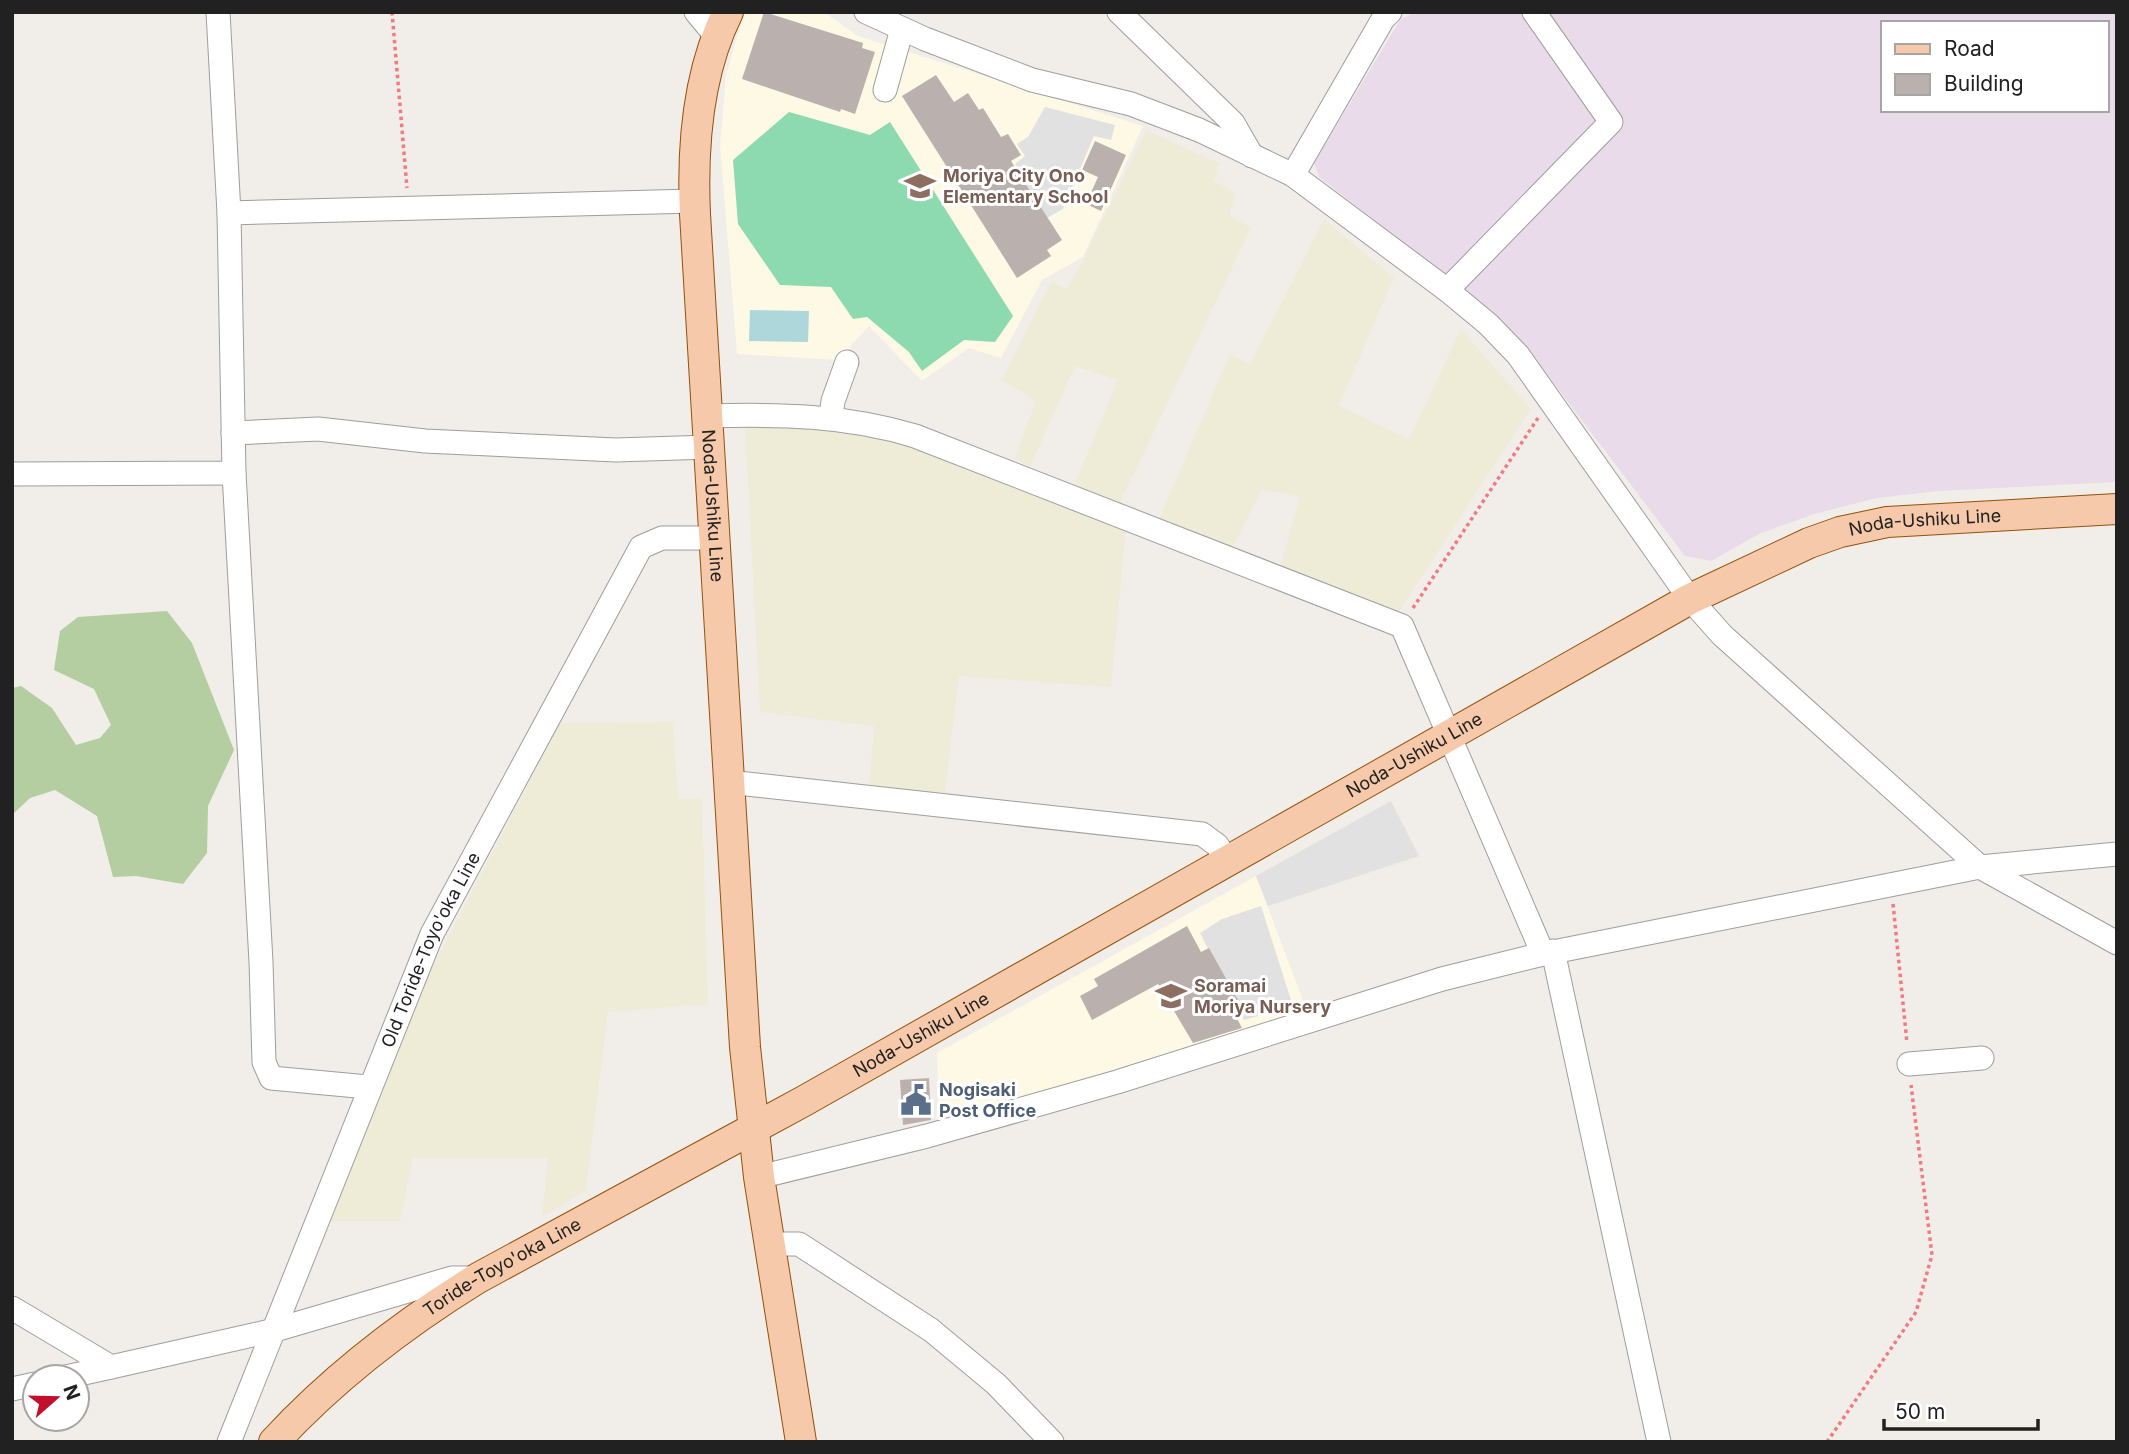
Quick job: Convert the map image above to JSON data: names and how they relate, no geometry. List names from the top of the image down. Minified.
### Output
{"streets":{"main road":["Noda-Ushiku Line","Toride-Toyo'oka Line"],"street":["Old Toride-Toyo'oka Line"]},"crossings":[["Noda-Ushiku Line","Old Toride-Toyo'oka Line"],["Noda-Ushiku Line","Toride-Toyo'oka Line"]],"places":{"school or university":["Moriya City Ono Elementary School","Soramai Moriya Nursery"],"public building":["Nogisaki Post Office"]},"legend":["Road","Building"],"scale_bar":"50 m","north":"right"}
